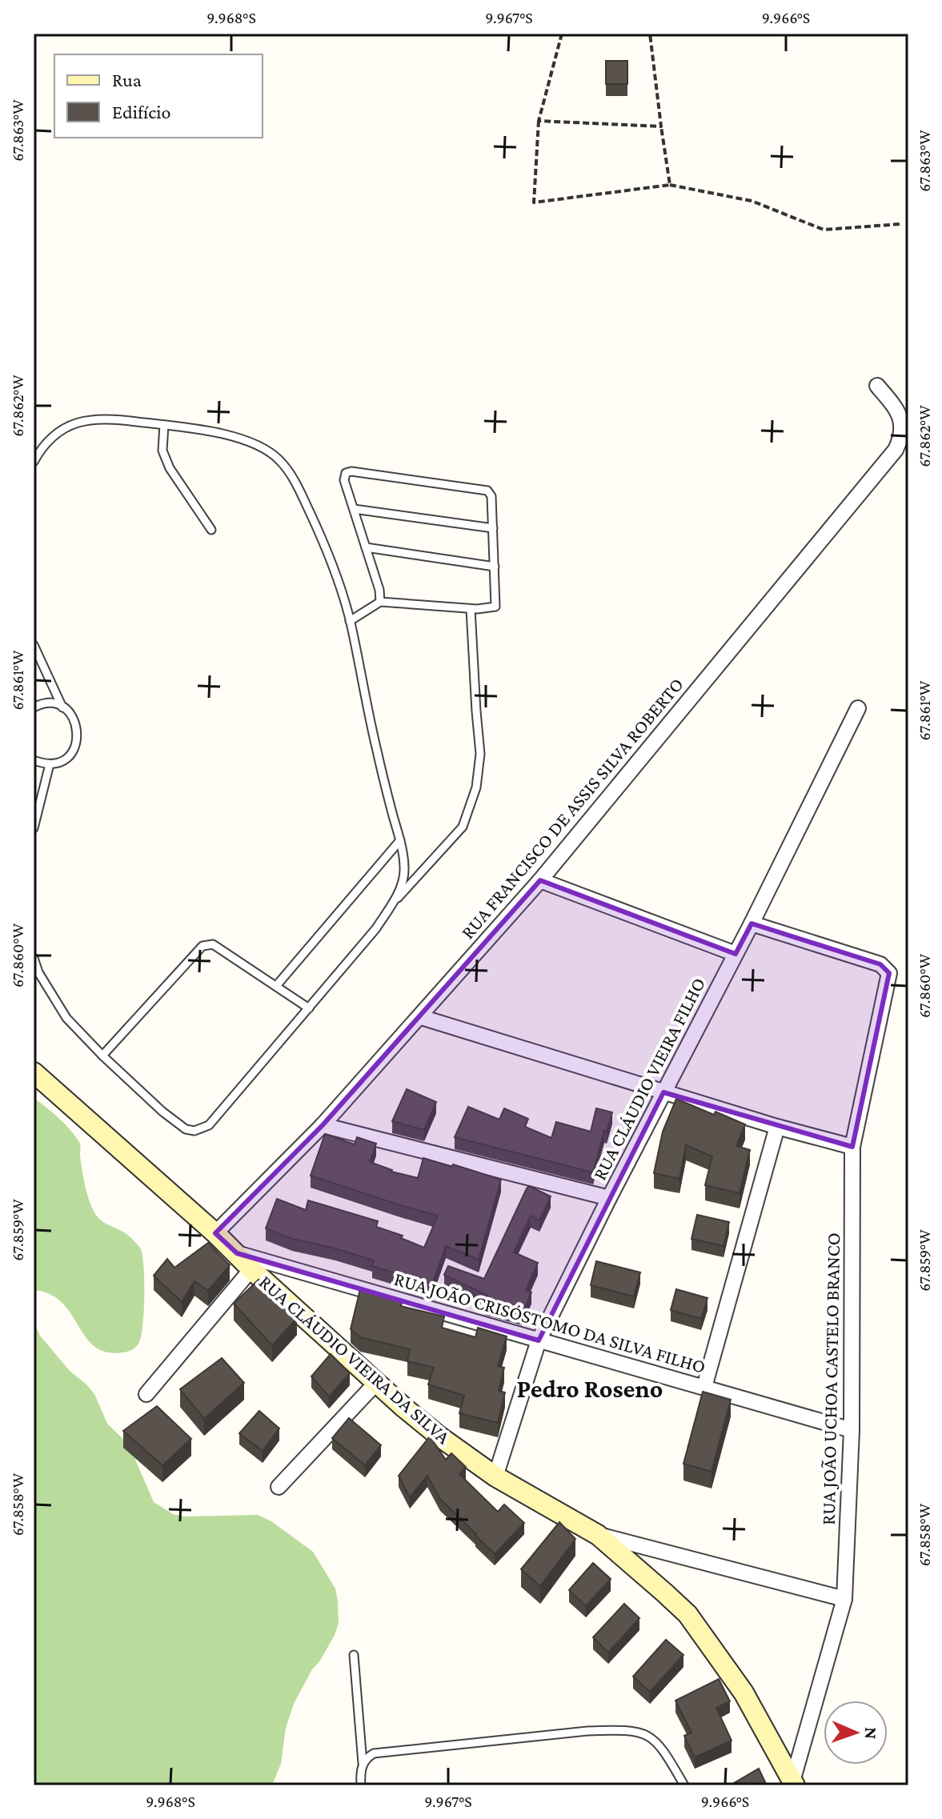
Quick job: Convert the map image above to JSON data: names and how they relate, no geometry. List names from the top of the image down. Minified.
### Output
{"streets":{"street":["RUA FRANCISCO DE ASSIS SILVA ROBERTO","RUA CLÁUDIO VIEIRA FILHO","RUA JOÃO CRISÓSTOMO DA SILVA FILHO","RUA CLÁUDIO VIEIRA DA SILVA","RUA JOÃO UCHOA CASTELO BRANCO"]},"crossings":[["RUA FRANCISCO DE ASSIS SILVA ROBERTO","RUA CLÁUDIO VIEIRA DA SILVA"],["RUA CLÁUDIO VIEIRA FILHO","RUA JOÃO CRISÓSTOMO DA SILVA FILHO"],["RUA CLÁUDIO VIEIRA FILHO","RUA CLÁUDIO VIEIRA DA SILVA"],["RUA CLÁUDIO VIEIRA FILHO","RUA JOÃO UCHOA CASTELO BRANCO"],["RUA JOÃO CRISÓSTOMO DA SILVA FILHO","RUA CLÁUDIO VIEIRA DA SILVA"],["RUA JOÃO CRISÓSTOMO DA SILVA FILHO","RUA JOÃO UCHOA CASTELO BRANCO"],["RUA CLÁUDIO VIEIRA DA SILVA","RUA JOÃO UCHOA CASTELO BRANCO"]],"districts":["Pedro Roseno"],"legend":["Rua","Edifício"],"north":"right","coordinates":["9.968°S","9.967°S","9.966°S","67.863°W","67.862°W","67.861°W","67.860°W","67.859°W","67.858°W"]}
